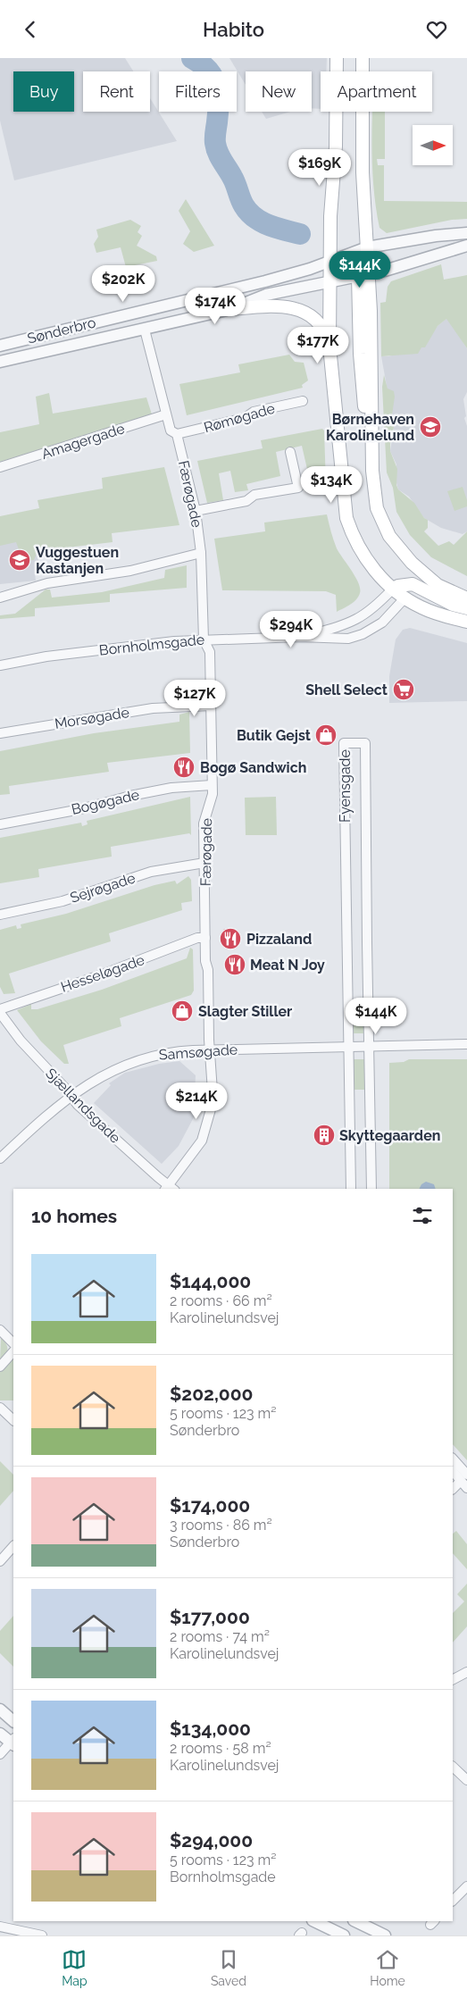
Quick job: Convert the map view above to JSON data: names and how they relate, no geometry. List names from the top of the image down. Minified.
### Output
{"streets":{"street":["Sønderbro","Rømøgade","Amagergade","Færøgade","Bornholmsgade","Morsøgade","Fyensgade","Bogøgade","Sejrøgade","Hesseløgade","Samsøgade","Sjællandsgade"]},"crossings":[["Sønderbro","Færøgade"],["Rømøgade","Færøgade"],["Amagergade","Færøgade"],["Færøgade","Bornholmsgade"],["Færøgade","Morsøgade"],["Færøgade","Bogøgade"],["Færøgade","Sejrøgade"],["Færøgade","Hesseløgade"],["Færøgade","Samsøgade"],["Færøgade","Sjællandsgade"],["Fyensgade","Samsøgade"],["Samsøgade","Sjællandsgade"]],"places":{"school or university":["Børnehaven Karolinelund","Vuggestuen Kastanjen"],"supermarket":["Shell Select"],"shop":["Butik Gejst","Slagter Stiller"],"restaurant":["Bogø Sandwich","Pizzaland","Meat N Joy"],"building":["Skyttegaarden"]},"north":"right","page":{"header":"Habito","chip":["Buy","Rent","Filters","New","Apartment"],"price":["$169K","$144K","$202K","$174K","$177K","$134K","$294K","$127K","$144K","$214K"],"heading":"10 homes","list":[{"name":"$144,000","note":"2 rooms · 66 m² · Karolinelundsvej"},{"name":"$202,000","note":"5 rooms · 123 m² · Sønderbro"},{"name":"$174,000","note":"3 rooms · 86 m² · Sønderbro"},{"name":"$177,000","note":"2 rooms · 74 m² · Karolinelundsvej"},{"name":"$134,000","note":"2 rooms · 58 m² · Karolinelundsvej"},{"name":"$294,000","note":"5 rooms · 123 m² · Bornholmsgade"}],"tabs":["Map","Saved","Home"]}}
